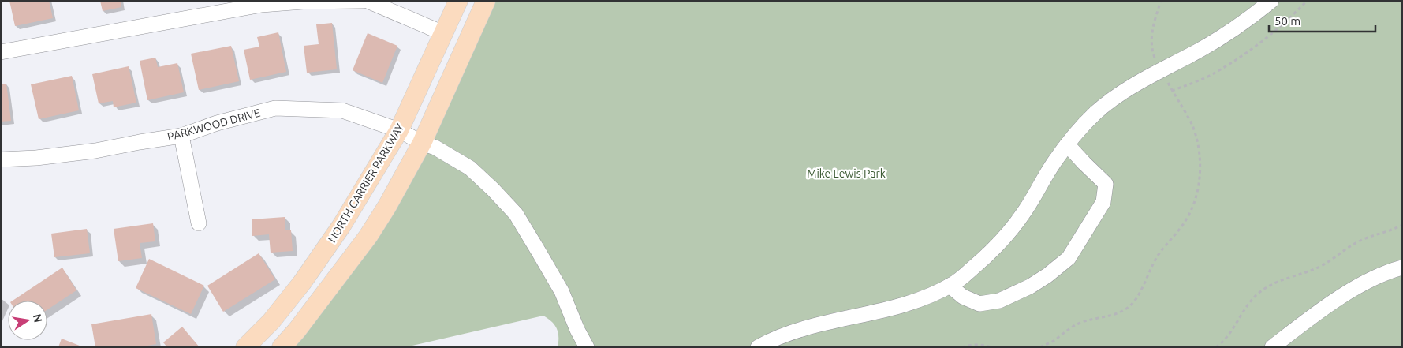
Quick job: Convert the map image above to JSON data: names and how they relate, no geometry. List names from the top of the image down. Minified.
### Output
{"streets":{"main road":["NORTH CARRIER PARKWAY"],"street":["PARKWOOD DRIVE"]},"crossings":[["PARKWOOD DRIVE","NORTH CARRIER PARKWAY"]],"parks":["Mike Lewis Park"],"scale_bar":"50 m","north":"right"}
